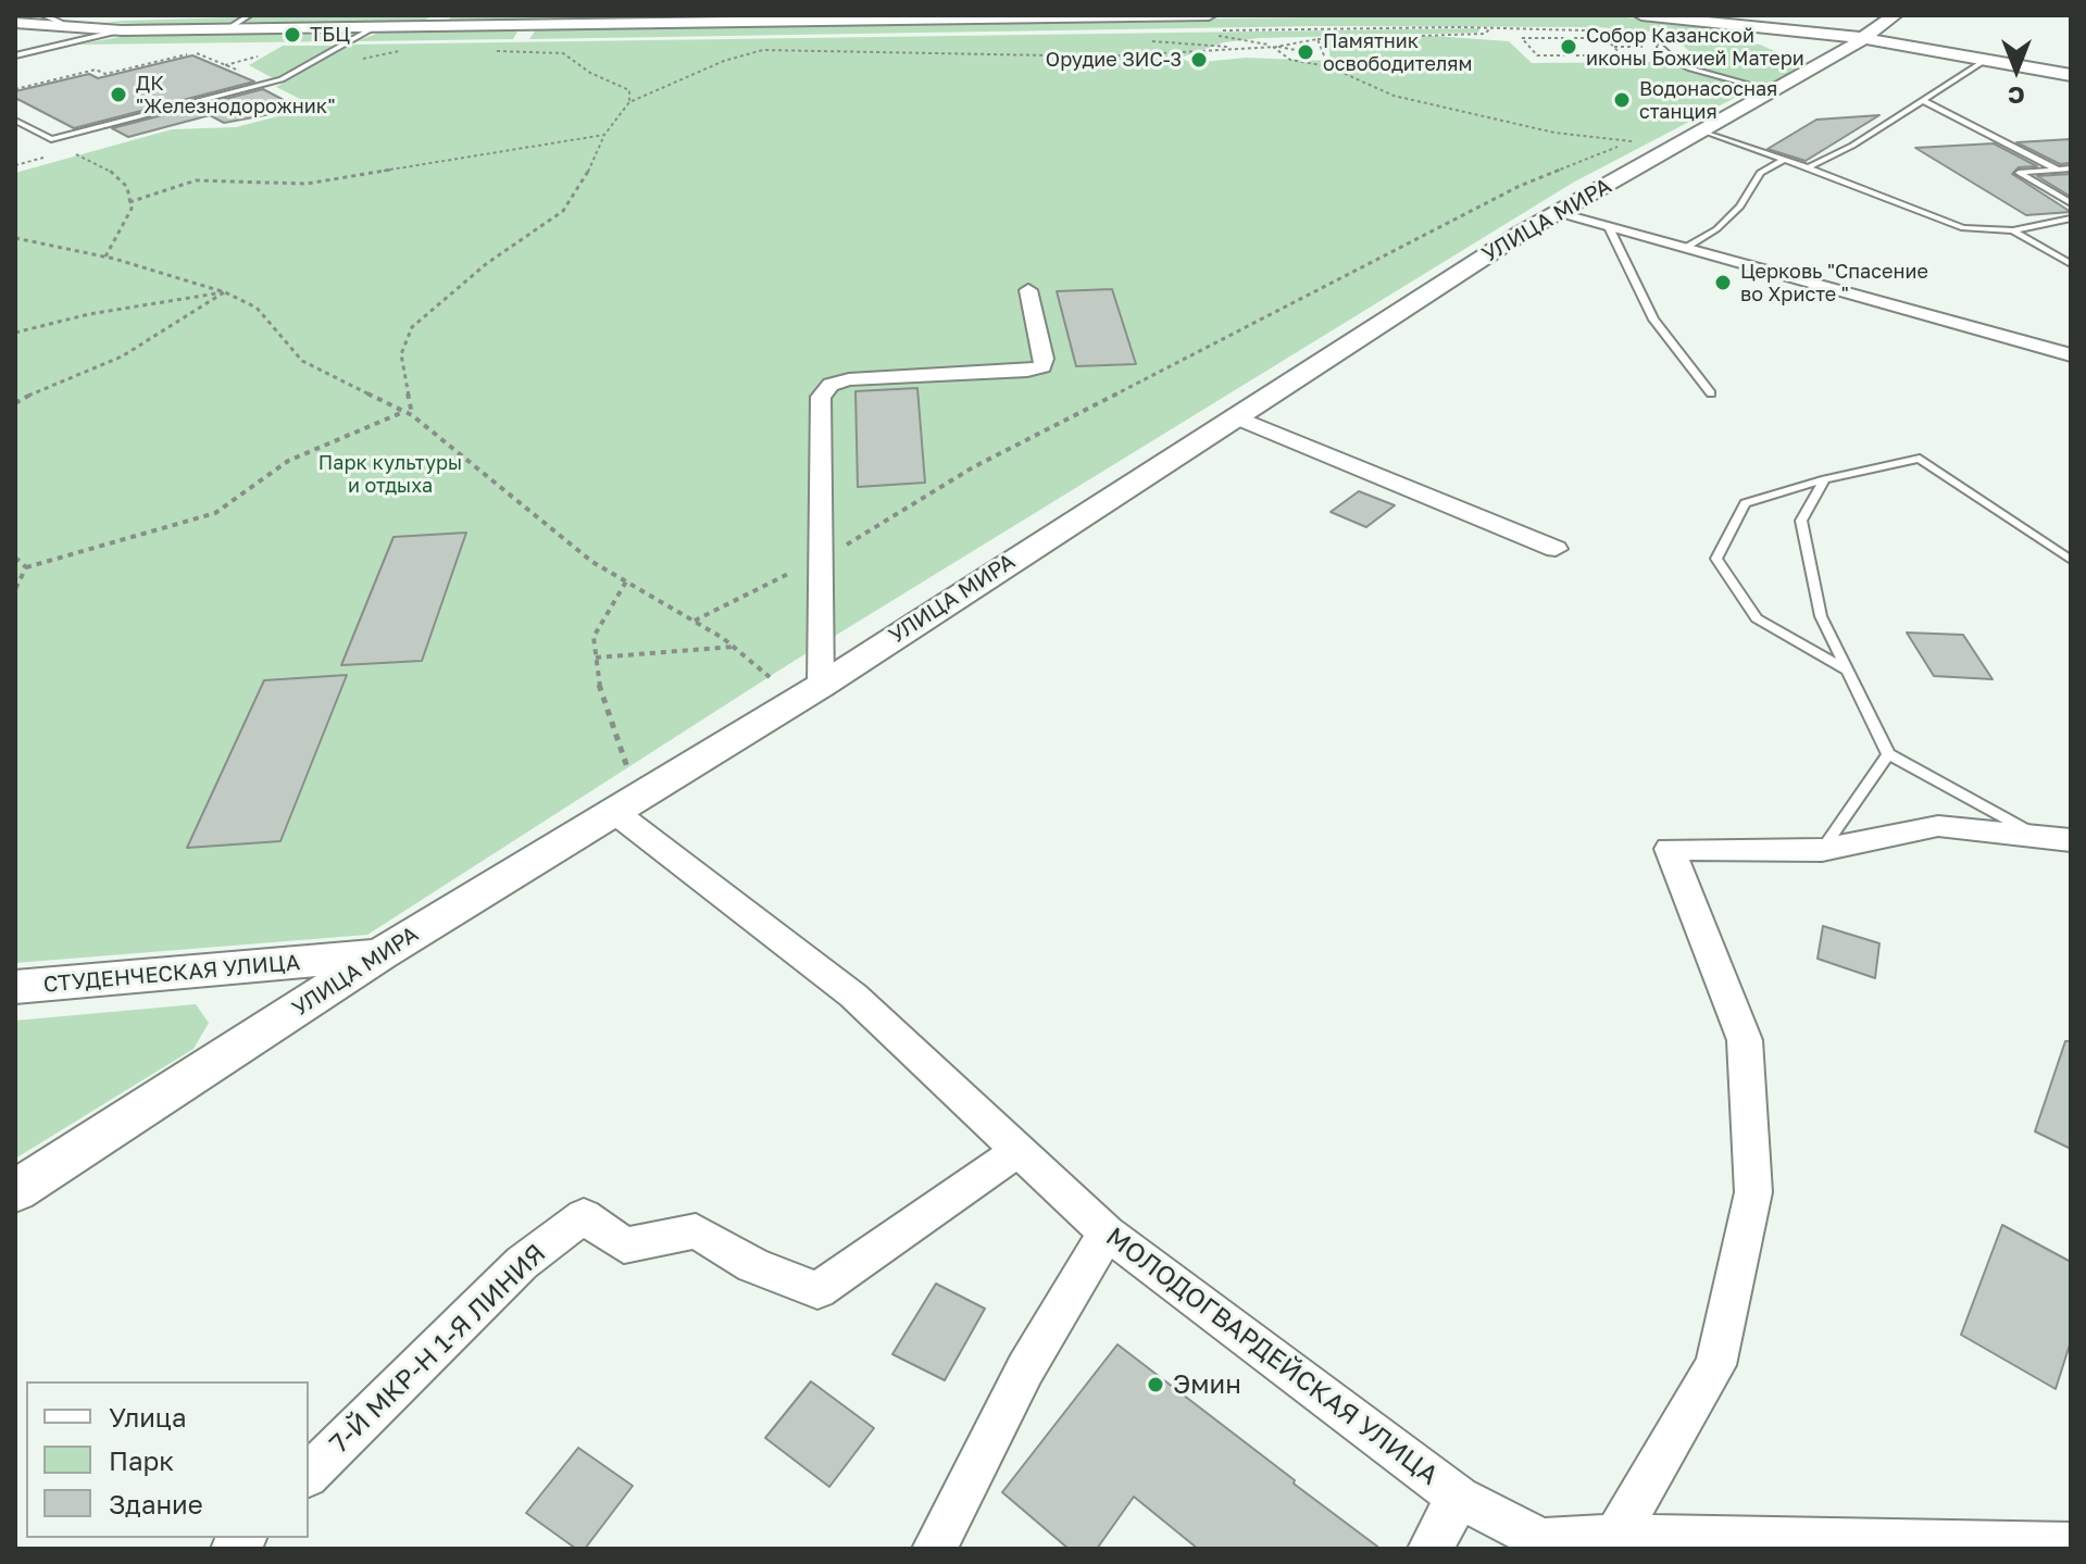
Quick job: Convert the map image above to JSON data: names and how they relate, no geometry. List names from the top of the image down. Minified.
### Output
{"streets":{"street":["УЛИЦА МИРА","СТУДЕНЧЕСКАЯ УЛИЦА","7-Й МКР-Н 1-Я ЛИНИЯ","МОЛОДОГВАРДЕЙСКАЯ УЛИЦА"]},"crossings":[["УЛИЦА МИРА","СТУДЕНЧЕСКАЯ УЛИЦА"],["УЛИЦА МИРА","МОЛОДОГВАРДЕЙСКАЯ УЛИЦА"],["7-Й МКР-Н 1-Я ЛИНИЯ","МОЛОДОГВАРДЕЙСКАЯ УЛИЦА"]],"parks":["Парк культуры и отдыха"],"places":["ТБЦ","Собор Казанской иконы Божией Матери","Памятник освободителям","Орудие ЗИС-3","ДК \"Железнодорожник\"","Водонасосная станция","Церковь \"Спасение во Христе \"","Эмин"],"legend":["Улица","Парк","Здание"],"north":"bottom"}
